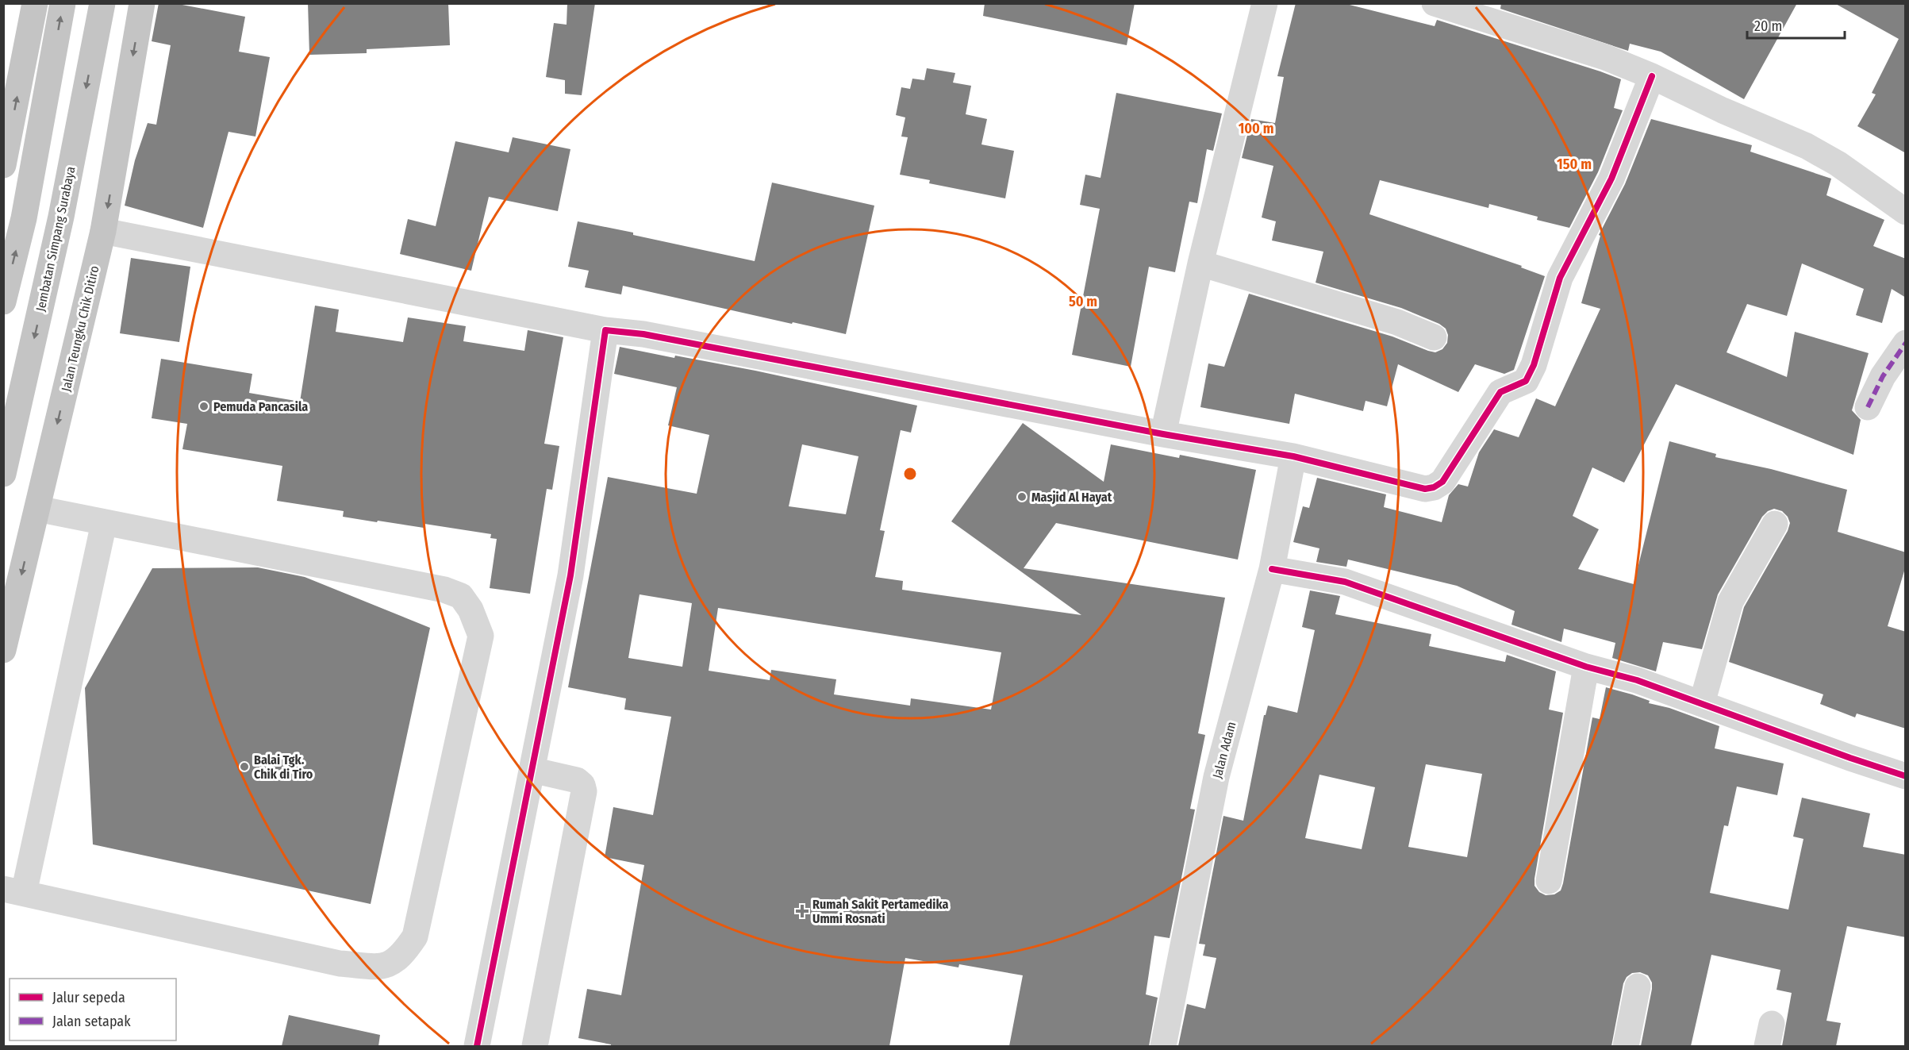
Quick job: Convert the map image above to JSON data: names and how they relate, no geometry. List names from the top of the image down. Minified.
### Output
{"streets":{"highway":["Jembatan Simpang Surabaya","Jalan Teungku Chik Ditiro"],"street":["Jalan Adam"]},"places":{"other":["Pemuda Pancasila","Masjid Al Hayat","Balai Tgk. Chik di Tiro"],"health":["Rumah Sakit Pertamedika Ummi Rosnati"]},"legend":["Jalur sepeda","Jalan setapak"],"scale_bar":"20 m","rings":["100 m","150 m","50 m"]}
